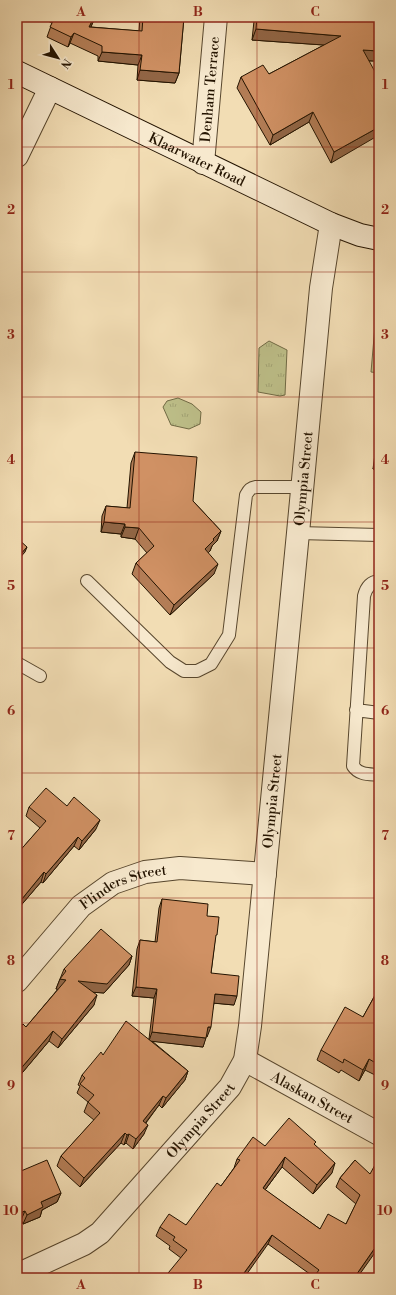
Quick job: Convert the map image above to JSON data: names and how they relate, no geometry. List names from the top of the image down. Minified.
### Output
{"streets":{"street":["Denham Terrace","Klaarwater Road","Olympia Street","Flinders Street","Alaskan Street"]},"crossings":[["Denham Terrace","Klaarwater Road"],["Klaarwater Road","Olympia Street"],["Olympia Street","Flinders Street"],["Olympia Street","Alaskan Street"]],"north":"bottom right","grid":{"columns":["A","B","C"],"rows":["1","2","3","4","5","6","7","8","9","10"]}}
